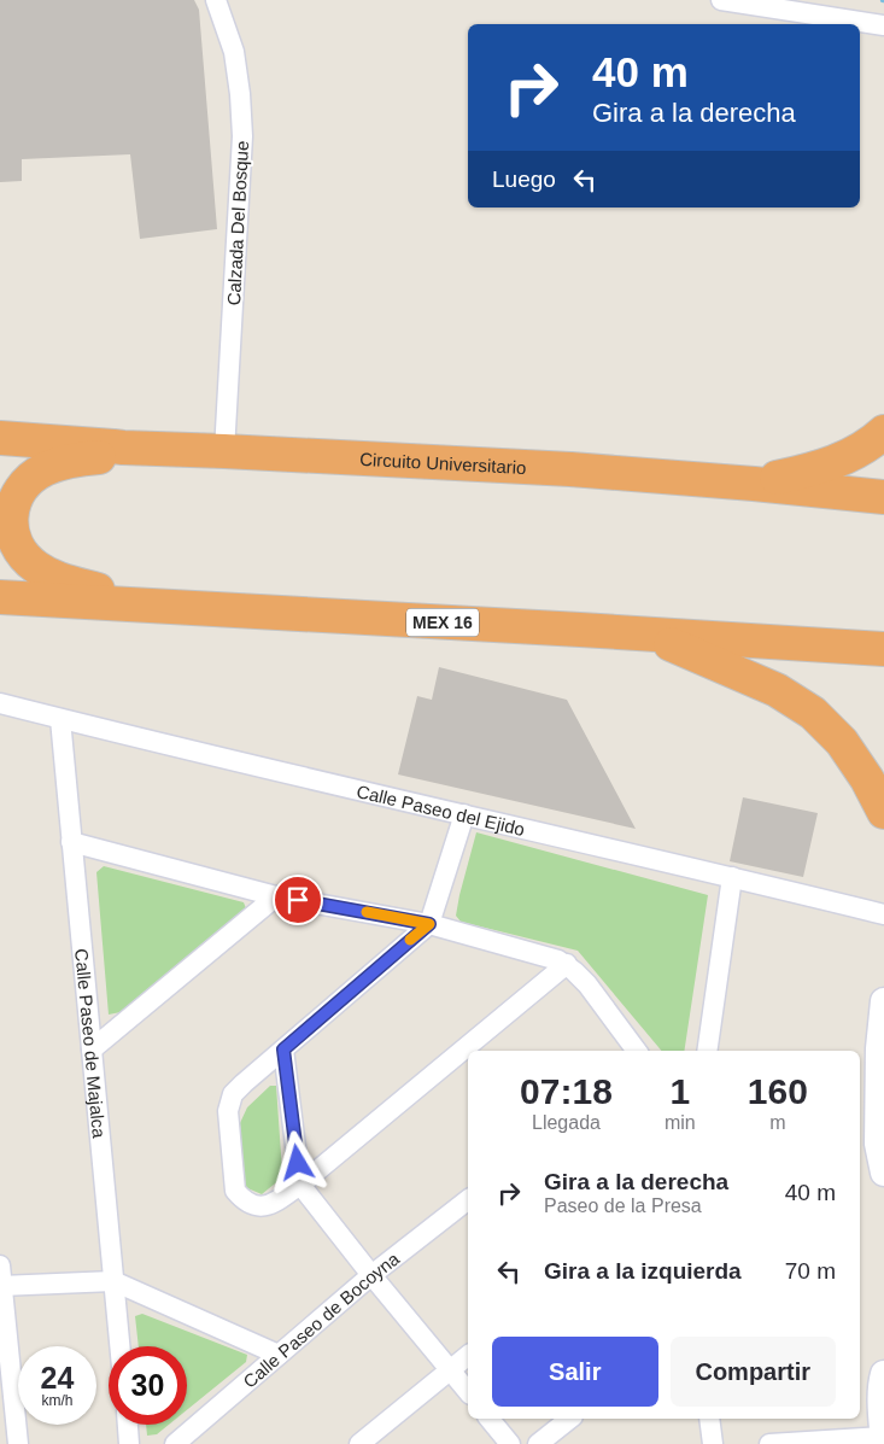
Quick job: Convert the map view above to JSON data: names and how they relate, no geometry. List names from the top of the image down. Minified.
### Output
{"streets":{"highway":["Circuito Universitario","MEX 16"],"street":["Calzada Del Bosque","Calle Paseo del Ejido","Calle Paseo de Majalca","Calle Paseo de Bocoyna"]},"crossings":[["Calzada Del Bosque","Circuito Universitario"],["Calle Paseo del Ejido","Calle Paseo de Majalca"]],"page":{"turn":["40 m","Gira a la derecha"],"then":"Luego","eta":["07:18","Llegada","1","min","160","m"],"list":[{"name":"Gira a la derecha","note":"Paseo de la Presa","value":"40 m"},{"name":"Gira a la izquierda","value":"70 m"}],"buttons":["Salir","Compartir"],"speed":"24 km/h","limit":"30"}}
